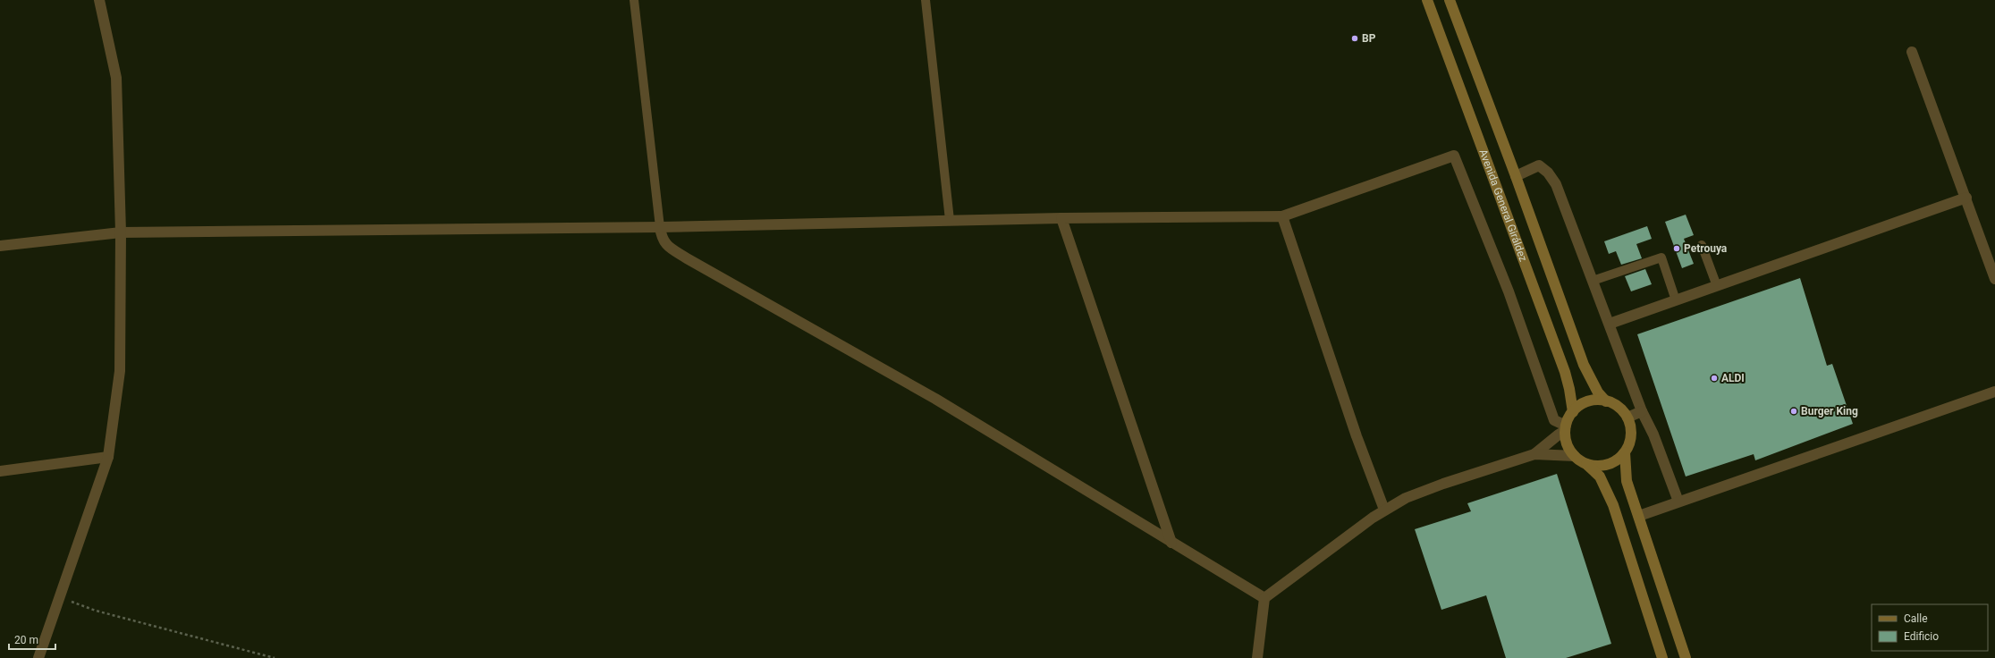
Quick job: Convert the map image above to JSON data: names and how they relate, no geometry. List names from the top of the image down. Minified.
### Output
{"streets":{"main road":["Avenida General Giráldez"]},"places":["BP","Petrouya","ALDI","Burger King"],"legend":["Calle","Edificio"],"scale_bar":"20 m"}
